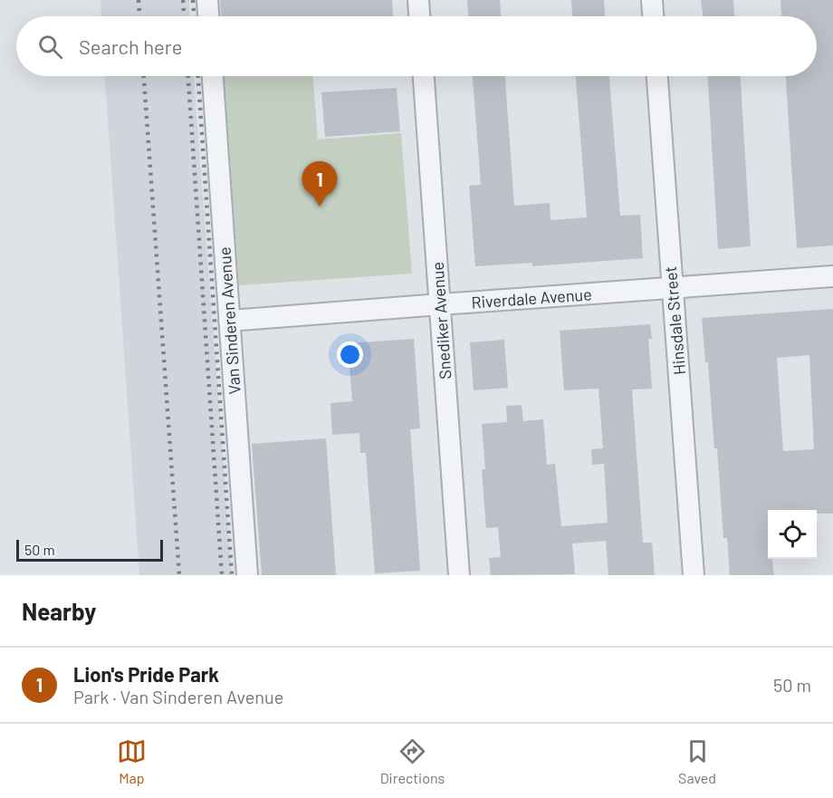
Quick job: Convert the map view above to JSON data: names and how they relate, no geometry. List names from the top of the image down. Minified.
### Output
{"streets":{"street":["Riverdale Avenue","Van Sinderen Avenue","Snediker Avenue","Hinsdale Street"]},"crossings":[["Riverdale Avenue","Van Sinderen Avenue"],["Riverdale Avenue","Snediker Avenue"],["Riverdale Avenue","Hinsdale Street"]],"scale_bar":"50 m","page":{"search":"Search here","pins":"1","scale":"50 m","heading":"Nearby","list":[{"mark":"1","name":"Lion's Pride Park","note":"Park · Van Sinderen Avenue","value":"50 m"}],"nav":["Map","Directions","Saved"]}}
